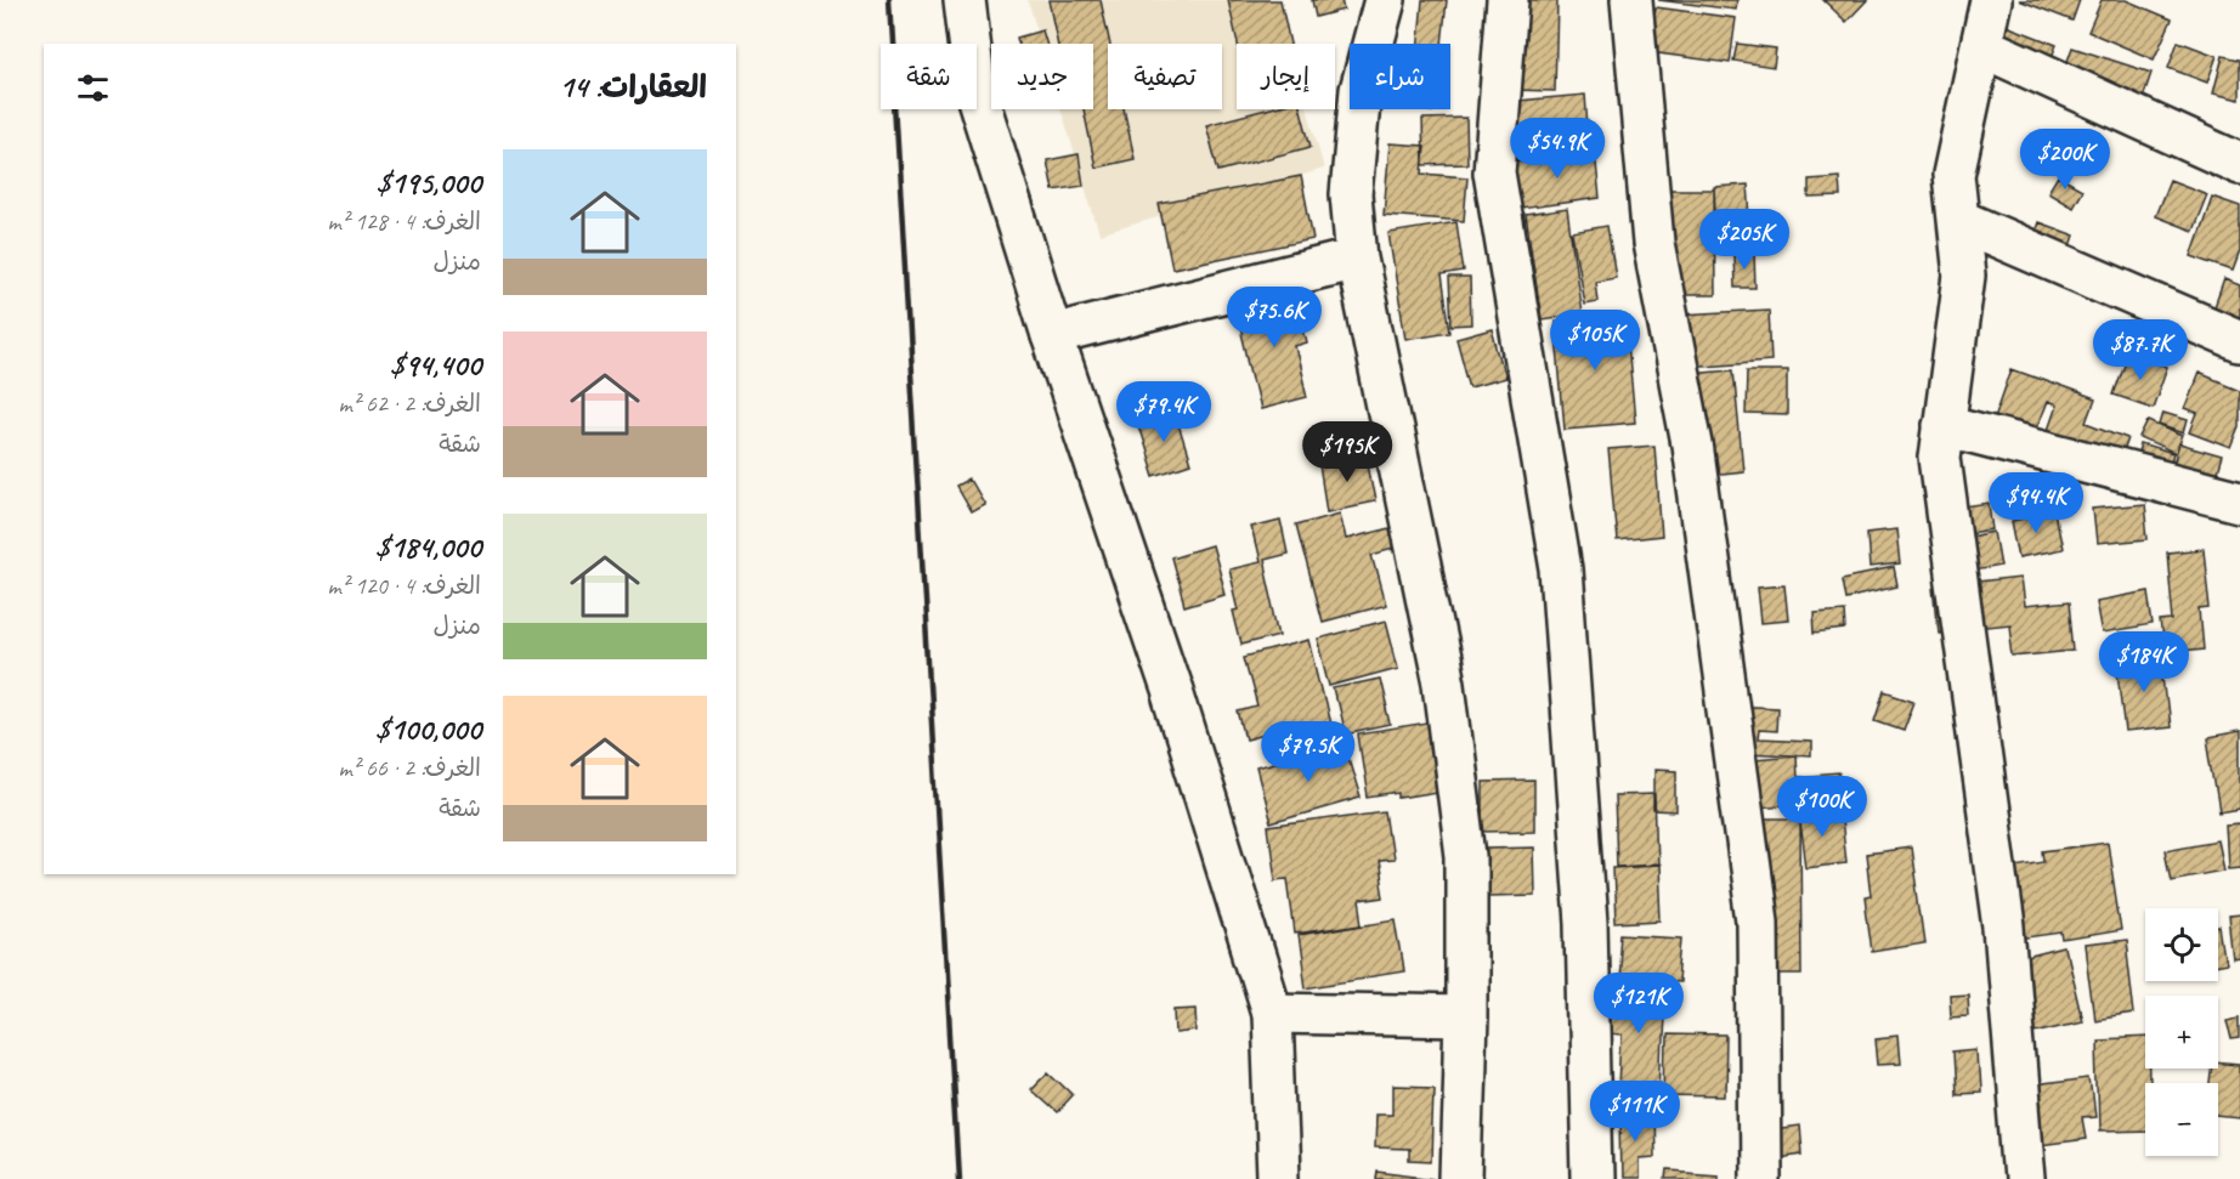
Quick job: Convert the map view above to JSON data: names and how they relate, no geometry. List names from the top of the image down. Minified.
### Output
{"page":{"chip":["شراء","إيجار","تصفية","جديد","شقة"],"heading":"العقارات: 14","price":["$54.9K","$200K","$205K","$75.6K","$105K","$87.7K","$79.4K","$195K","$94.4K","$184K","$79.5K","$100K","$121K","$111K"],"list":[{"name":"$195,000","note":"الغرف: 4 · 128 m² · منزل"},{"name":"$94,400","note":"الغرف: 2 · 62 m² · شقة"},{"name":"$184,000","note":"الغرف: 4 · 120 m² · منزل"},{"name":"$100,000","note":"الغرف: 2 · 66 m² · شقة"}],"map_buttons":["+","−"]}}
